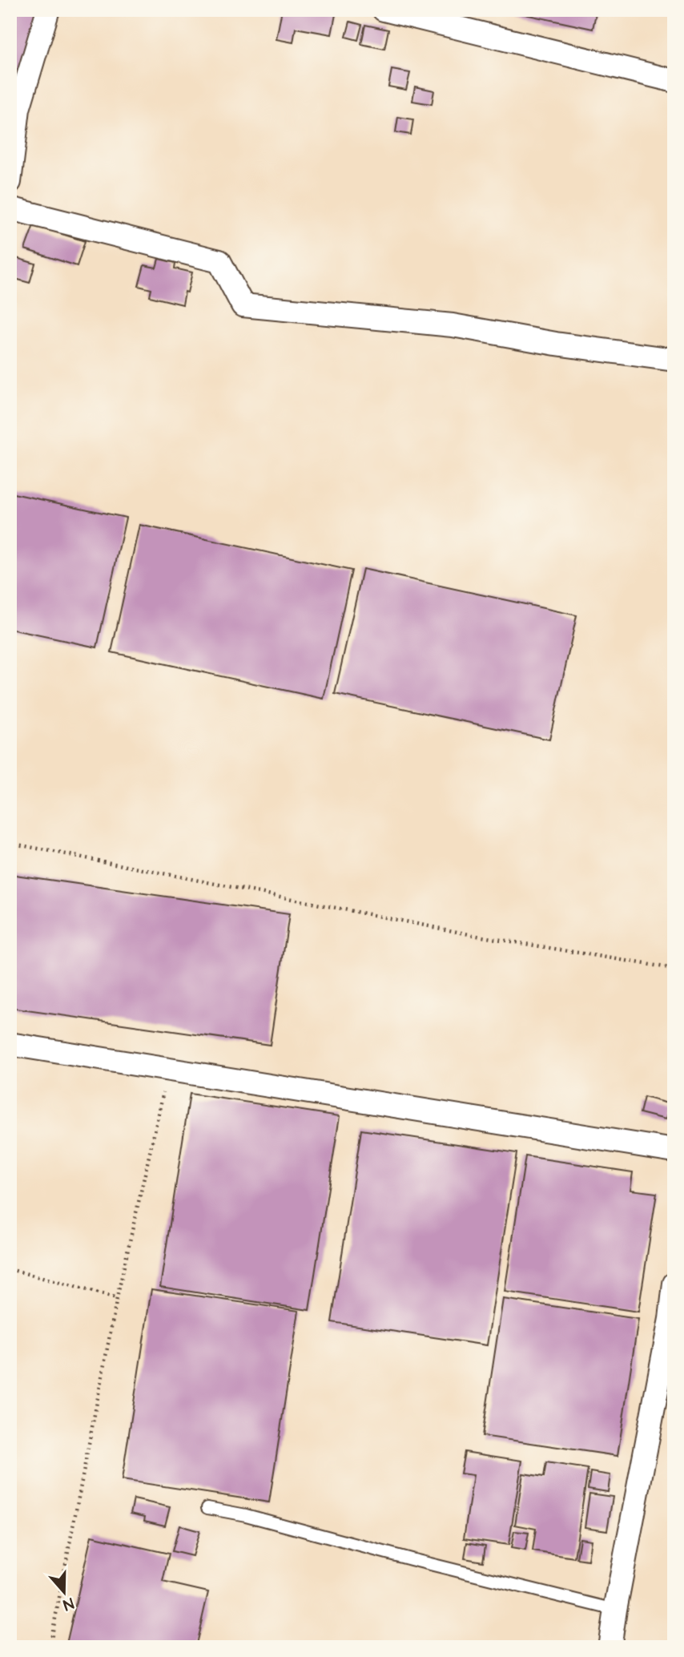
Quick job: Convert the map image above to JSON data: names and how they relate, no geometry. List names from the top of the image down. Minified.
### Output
{"north":"bottom"}
